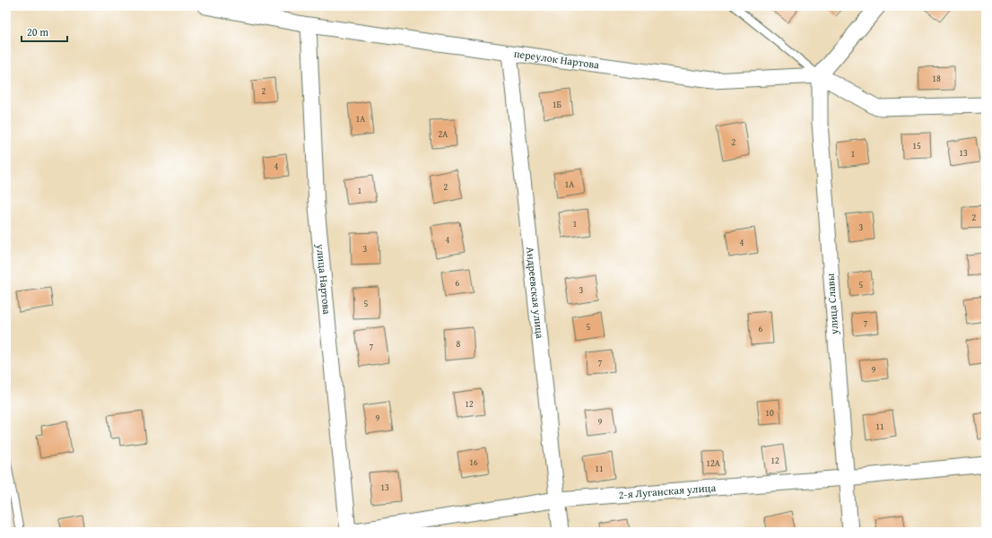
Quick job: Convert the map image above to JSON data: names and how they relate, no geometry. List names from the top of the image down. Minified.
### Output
{"streets":{"street":["переулок Нартова","улица Нартова","Андреевская улица","улица Славы","2-я Луганская улица"]},"crossings":[["переулок Нартова","улица Нартова"],["переулок Нартова","Андреевская улица"],["переулок Нартова","улица Славы"],["улица Нартова","2-я Луганская улица"],["Андреевская улица","2-я Луганская улица"],["улица Славы","2-я Луганская улица"]],"house_numbers":["18","2","1Б","1А","2А","2","15","13","1","4","1А","2","1","2","1","3","4","4","3","6","5","3","5","7","5","6","8","7","7","9","12","10","9","9","11","12","16","12А","11","13"],"scale_bar":"20 m"}
